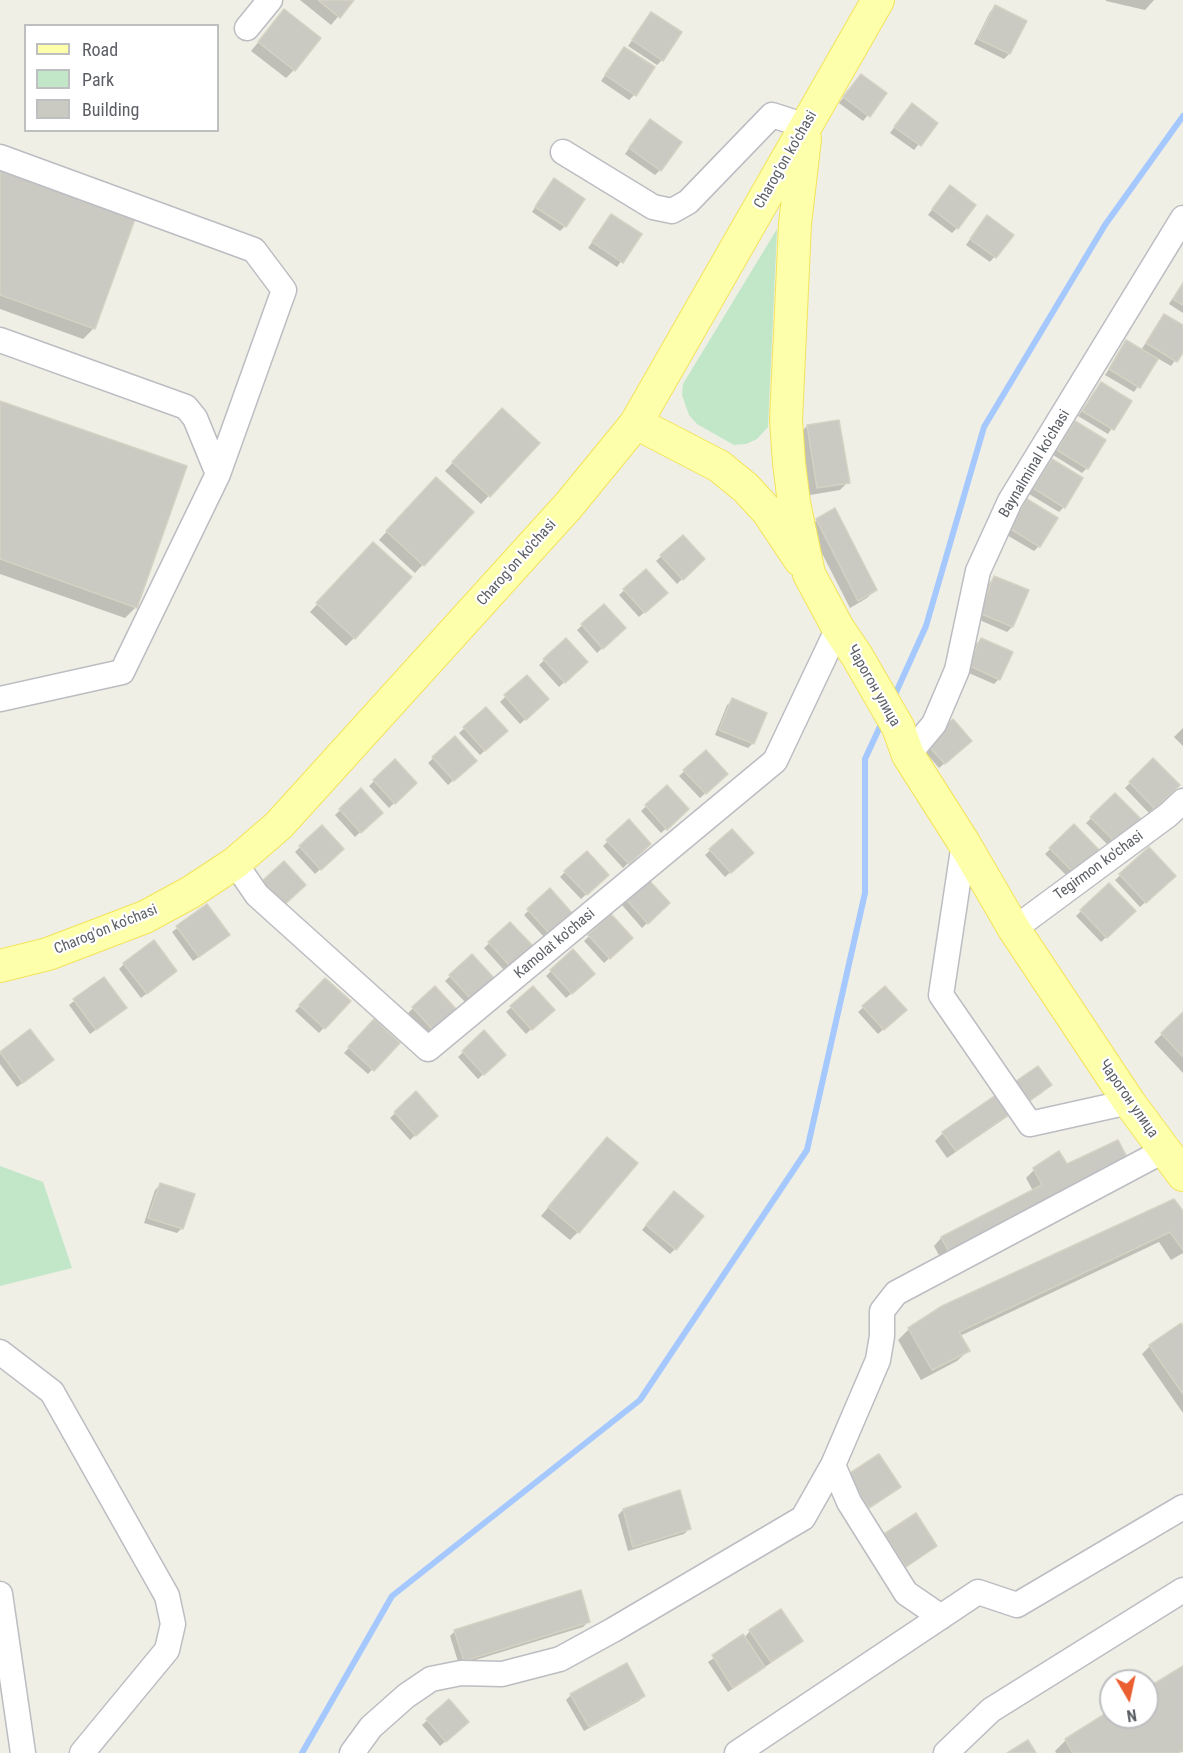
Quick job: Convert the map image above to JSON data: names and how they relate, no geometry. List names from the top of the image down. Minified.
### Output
{"streets":{"main road":["Charog'on ko'chasi","Чарогон улица"],"street":["Baynalminal ko'chasi","Tegirmon ko'chasi","Kamolat ko'chasi"]},"crossings":[["Charog'on ko'chasi","Чарогон улица"],["Charog'on ko'chasi","Kamolat ko'chasi"],["Baynalminal ko'chasi","Чарогон улица"],["Чарогон улица","Tegirmon ko'chasi"],["Чарогон улица","Kamolat ko'chasi"]],"legend":["Road","Park","Building"],"north":"bottom"}
